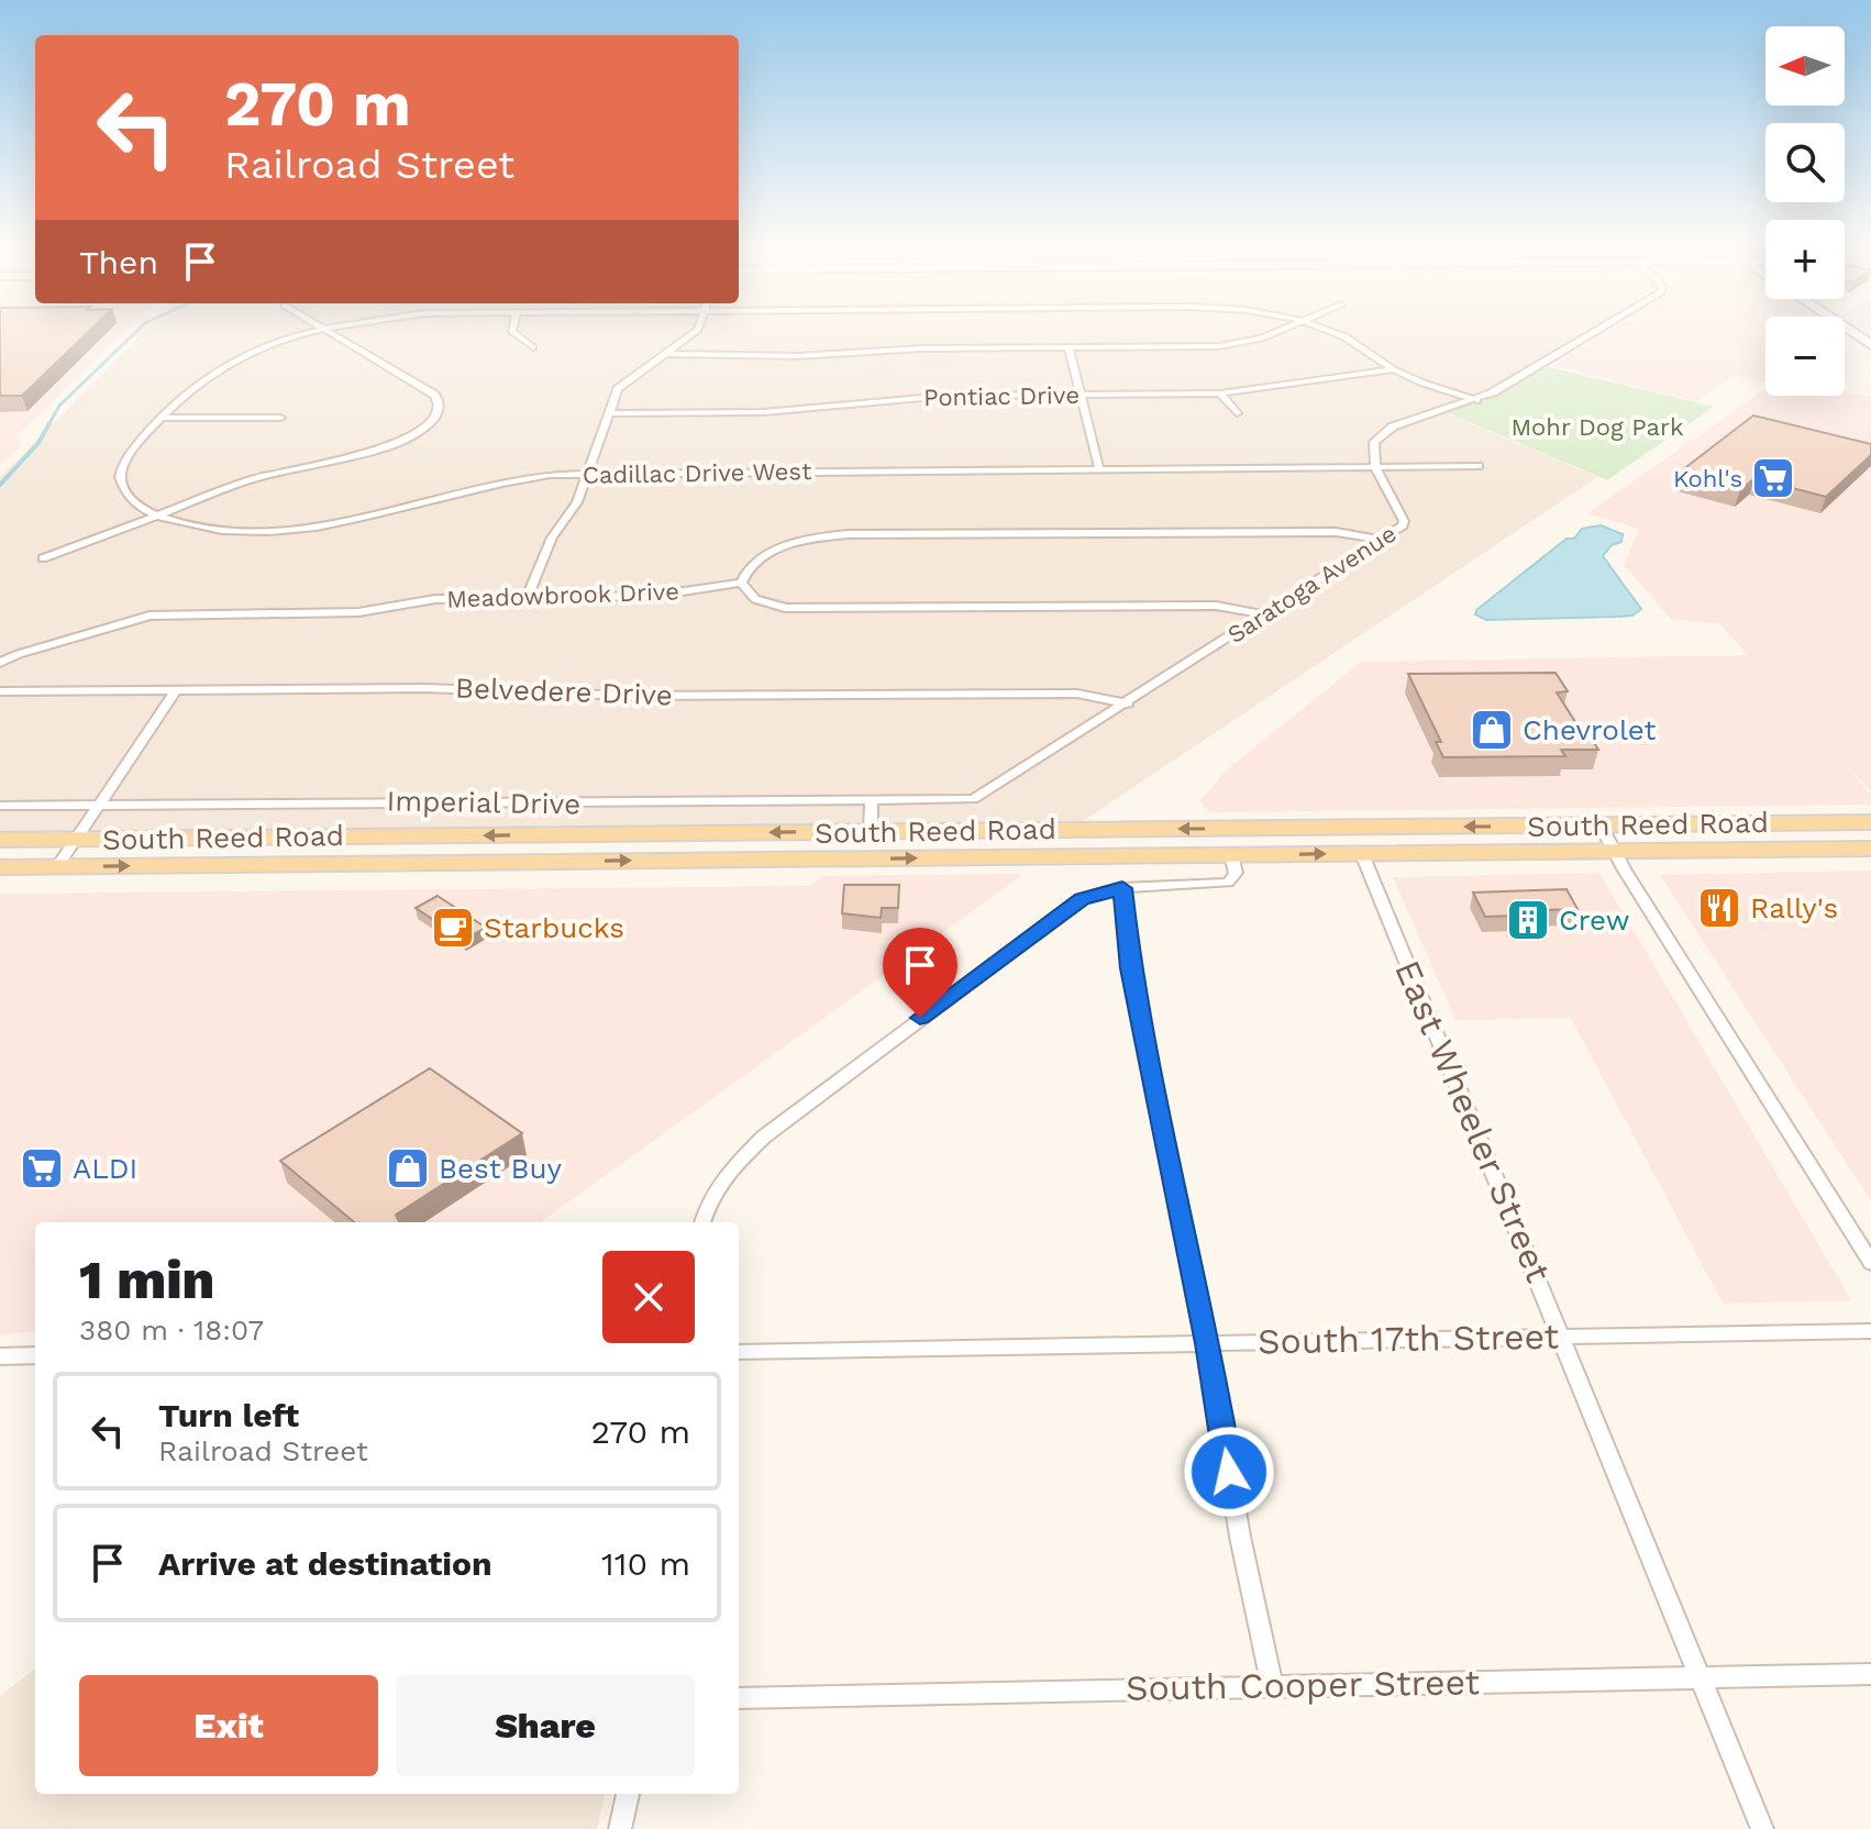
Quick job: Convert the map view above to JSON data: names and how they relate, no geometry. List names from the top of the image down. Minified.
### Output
{"streets":{"main road":["South Reed Road"],"street":["Pontiac Drive","Cadillac Drive West","Saratoga Avenue","Meadowbrook Drive","Belvedere Drive","Imperial Drive","East Wheeler Street","South 17th Street","South Cooper Street"]},"crossings":[["Cadillac Drive West","Saratoga Avenue"],["Saratoga Avenue","Belvedere Drive"],["Saratoga Avenue","Imperial Drive"],["South Reed Road","East Wheeler Street"],["East Wheeler Street","South 17th Street"],["East Wheeler Street","South Cooper Street"]],"parks":["Mohr Dog Park"],"places":{"supermarket":["Kohl's","ALDI"],"shop":["Chevrolet","Best Buy"],"restaurant":["Rally's"],"building":["Crew"],"cafe":["Starbucks"]},"north":"left","page":{"map_buttons":["+","−"],"turn":["270 m","Railroad Street"],"then":"Then","heading":["1 min","380 m · 18:07"],"list":[{"name":"Turn left","note":"Railroad Street","value":"270 m"},{"name":"Arrive at destination","value":"110 m"}],"buttons":["Exit","Share"]}}
